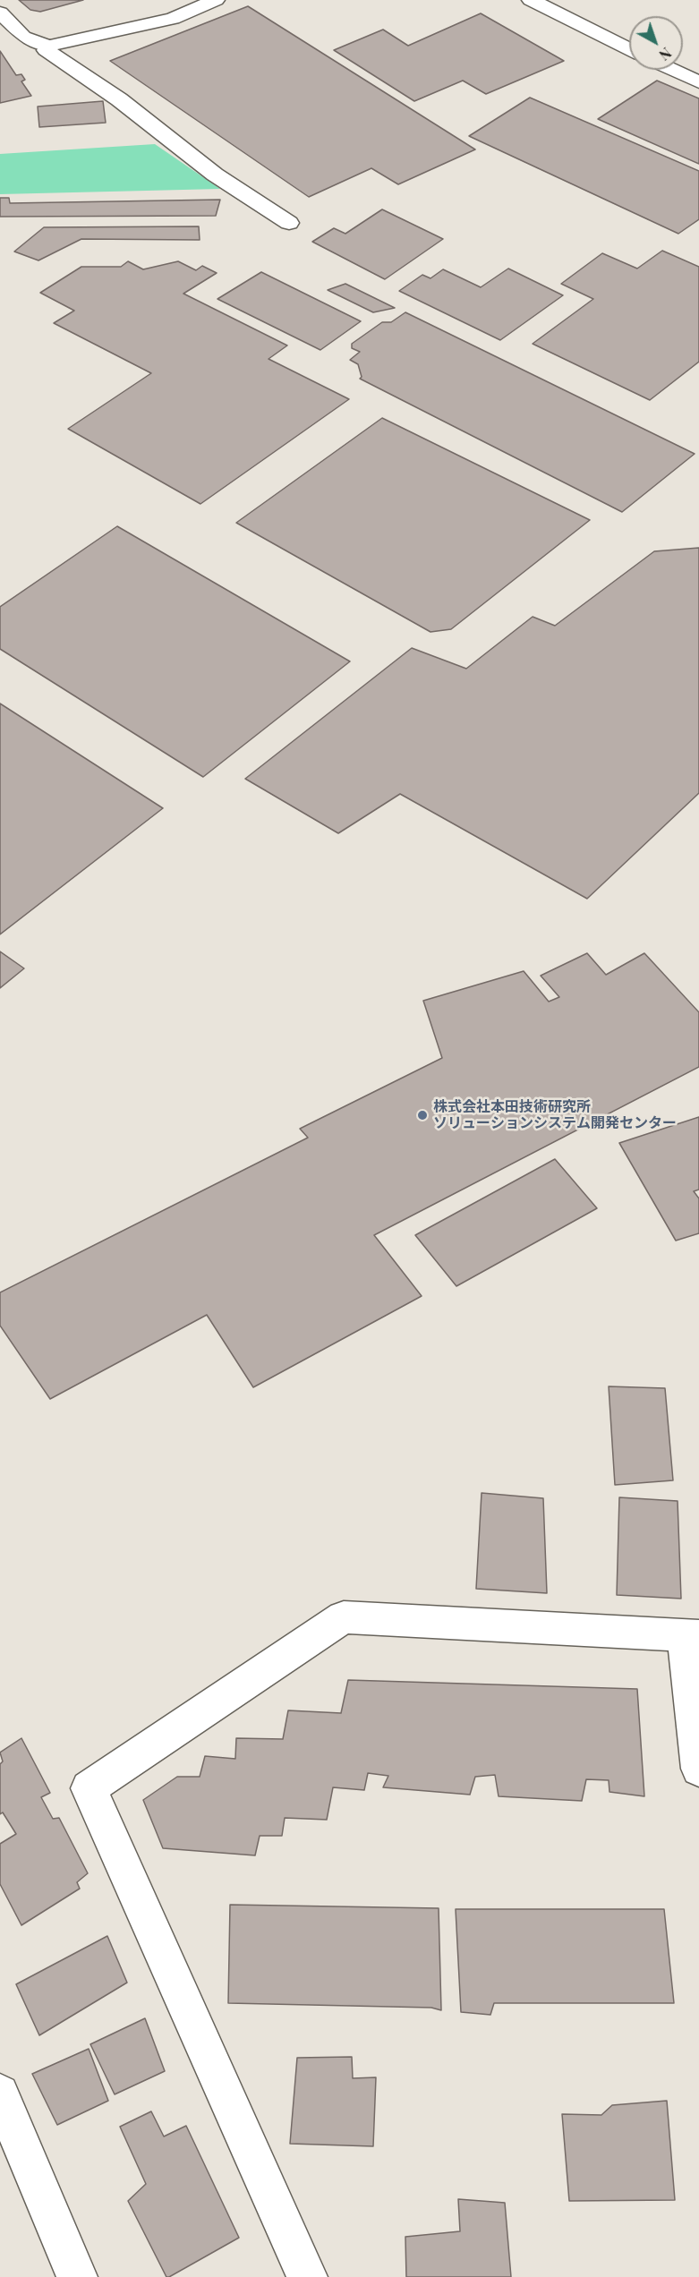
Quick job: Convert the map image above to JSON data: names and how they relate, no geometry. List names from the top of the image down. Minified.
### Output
{"places":["株式会社本田技術研究所 ソリューションシステム開発センター"],"north":"bottom right"}
